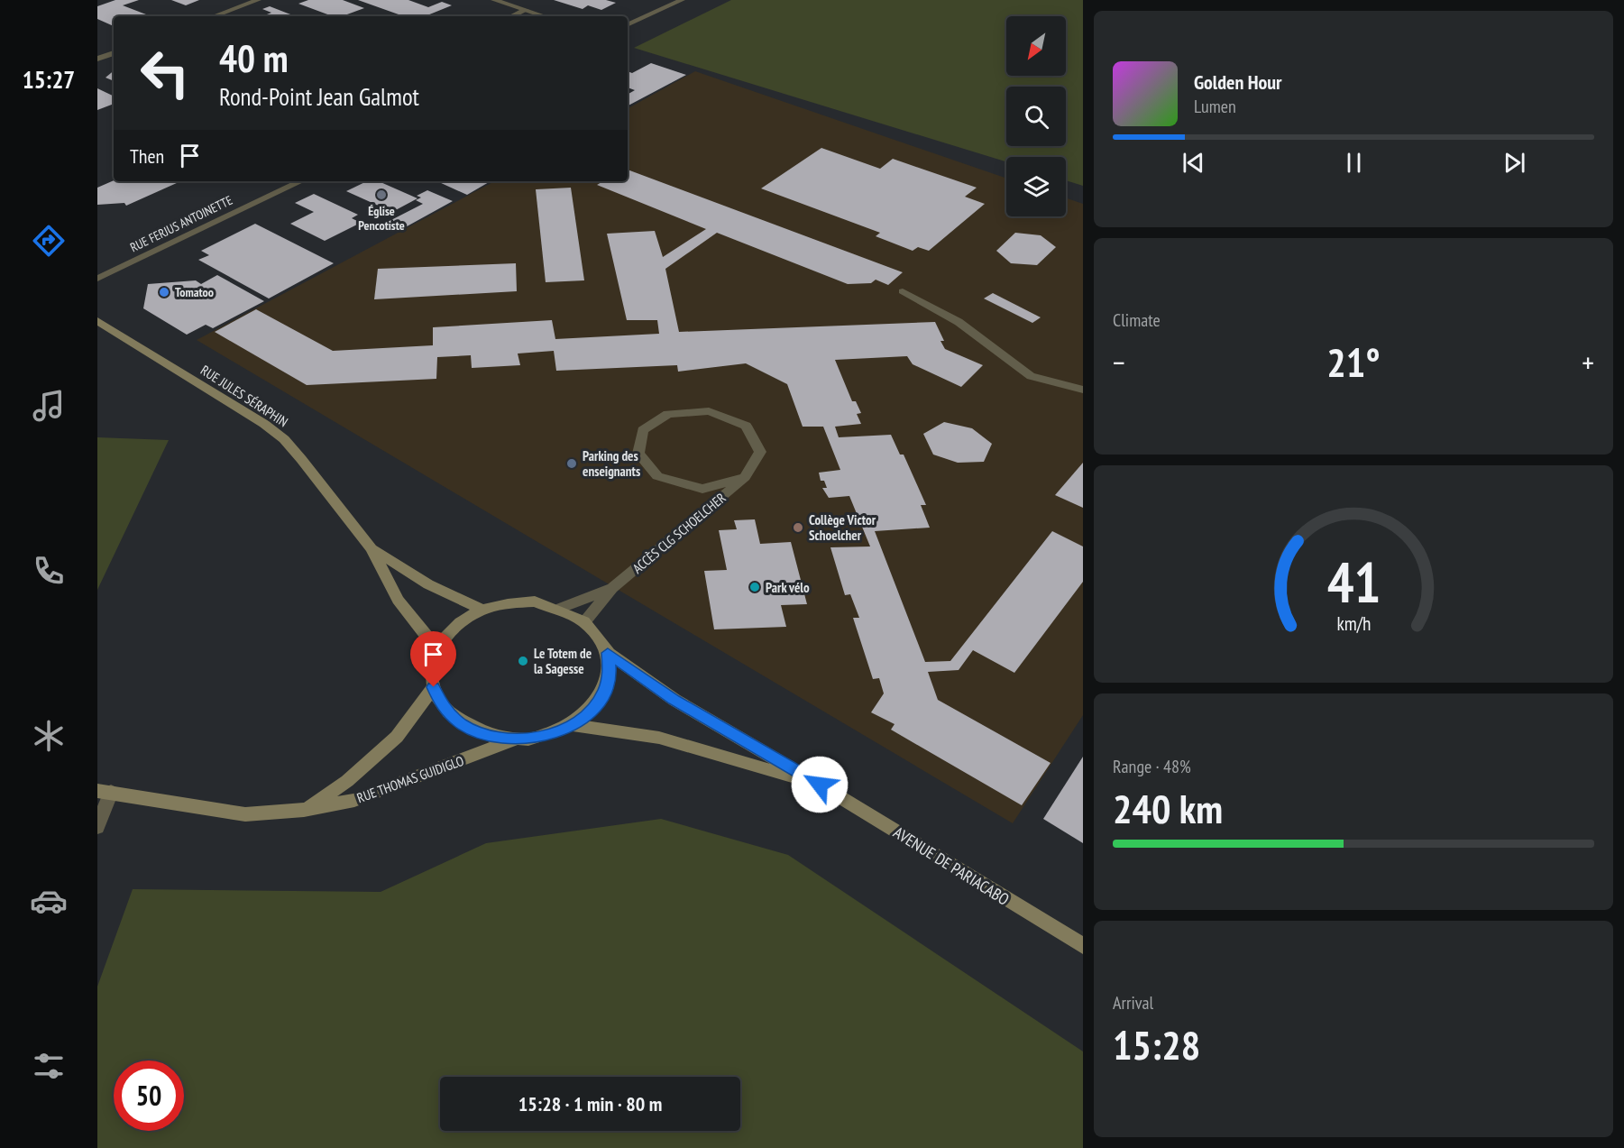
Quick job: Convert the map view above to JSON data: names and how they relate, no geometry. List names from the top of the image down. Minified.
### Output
{"streets":{"main road":["RUE JULES SÉRAPHIN","RUE THOMAS GUIDIGLO","AVENUE DE PARIACABO"],"street":["RUE FERJUS ANTOINETTE","ACCÈS CLG SCHOELCHER"]},"crossings":[["ACCÈS CLG SCHOELCHER","RUE THOMAS GUIDIGLO"],["ACCÈS CLG SCHOELCHER","AVENUE DE PARIACABO"],["RUE THOMAS GUIDIGLO","AVENUE DE PARIACABO"]],"places":["Église Pencotiste","Tomatoo","Parking des enseignants","Collège Victor Schoelcher","Park vélo","Le Totem de la Sagesse"],"north":"bottom left","page":{"tabs":"15:27","turn":["40 m","Rond-Point Jean Galmot"],"song":["Golden Hour","Lumen"],"then":"Then","tile":["Climate",["Range · 48%","240 km"],["Arrival","15:28"]],"heat":["−","21°","+"],"limit":"50","trip":"15:28 · 1 min · 80 m","gauge":["41","km/h"]}}
